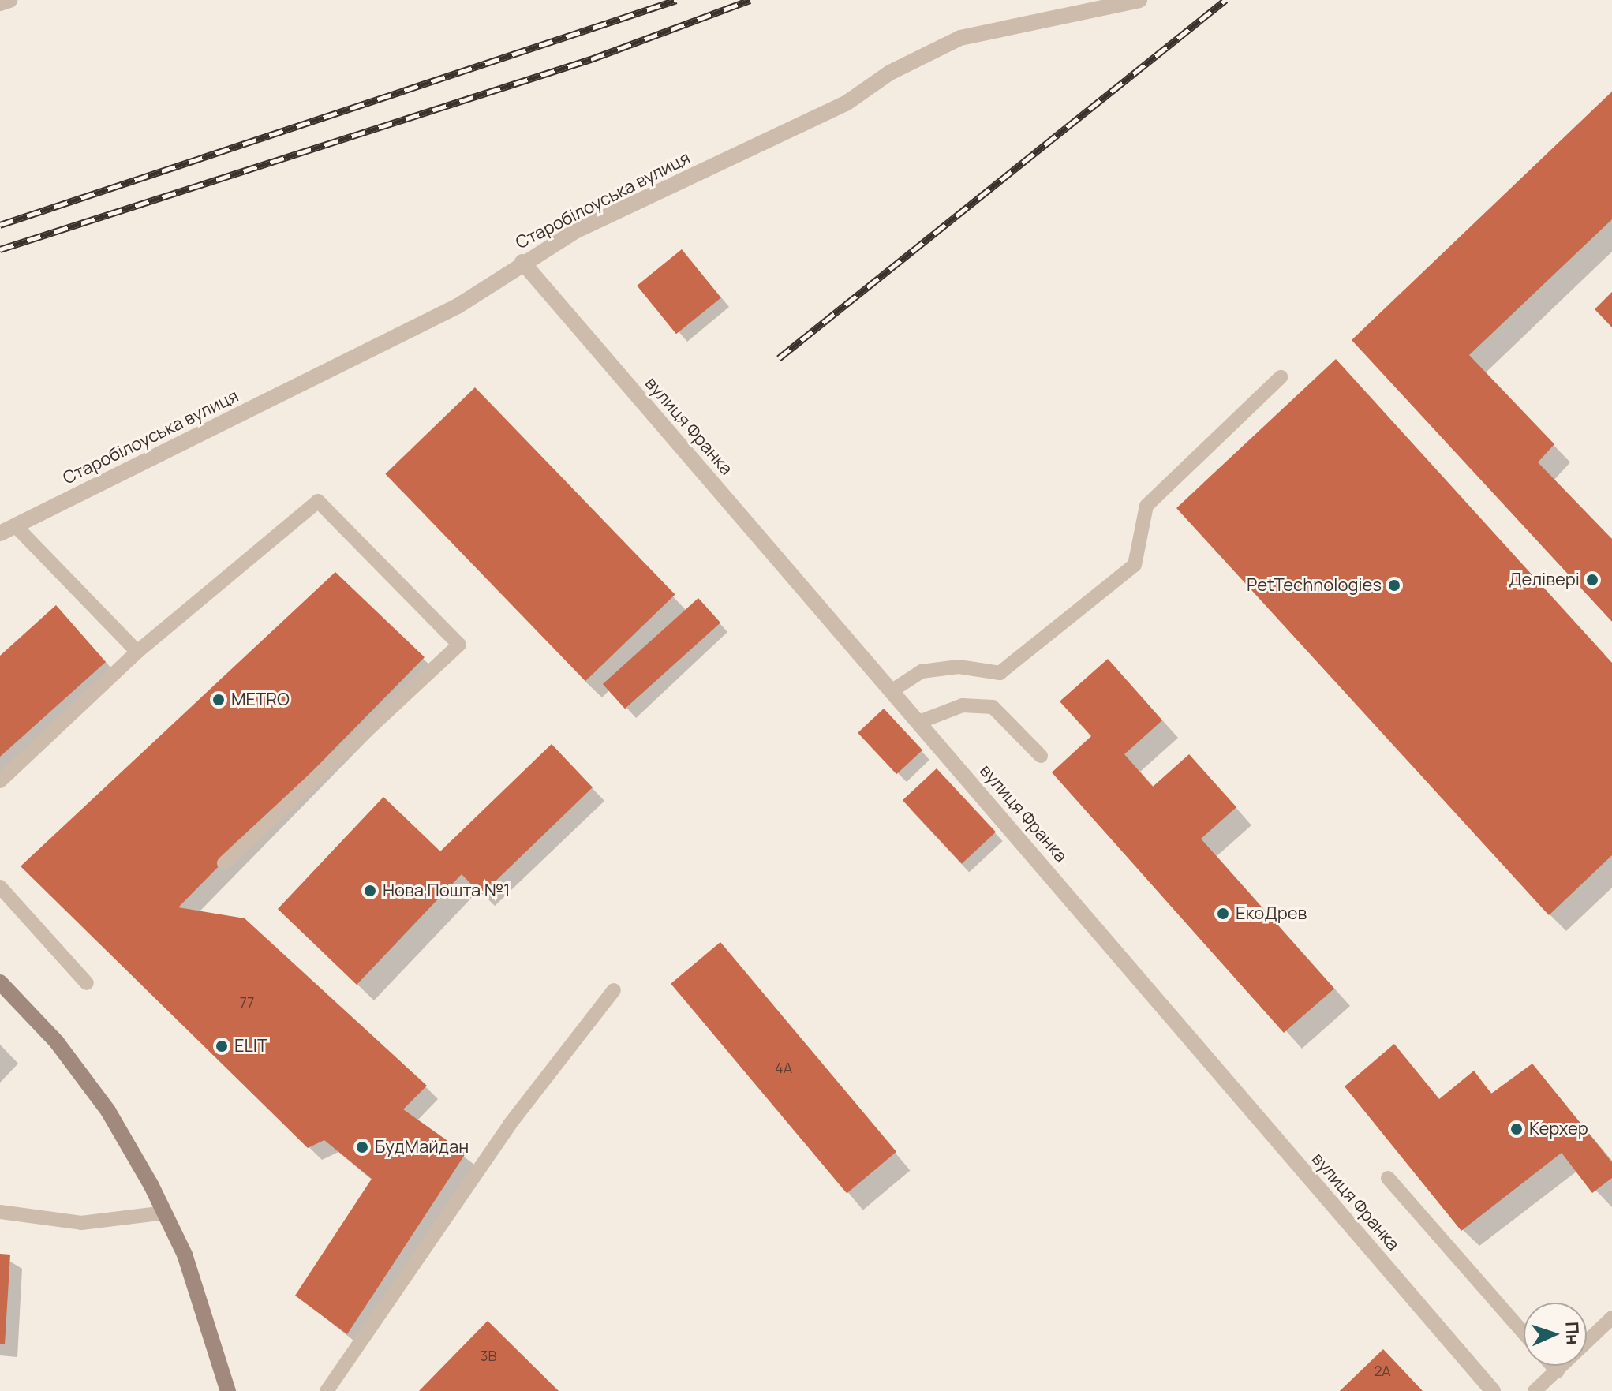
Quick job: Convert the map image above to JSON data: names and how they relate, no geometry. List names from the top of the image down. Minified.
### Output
{"streets":{"street":["Старобілоуська вулиця","вулиця Франка"]},"crossings":[["Старобілоуська вулиця","вулиця Франка"]],"places":["Делівері","PetTechnologies","METRO","Нова Пошта №1","ЕкоДрев","ELIT","Керхер","БудМайдан"],"house_numbers":["77","4А","3В","2А"],"north":"right"}
